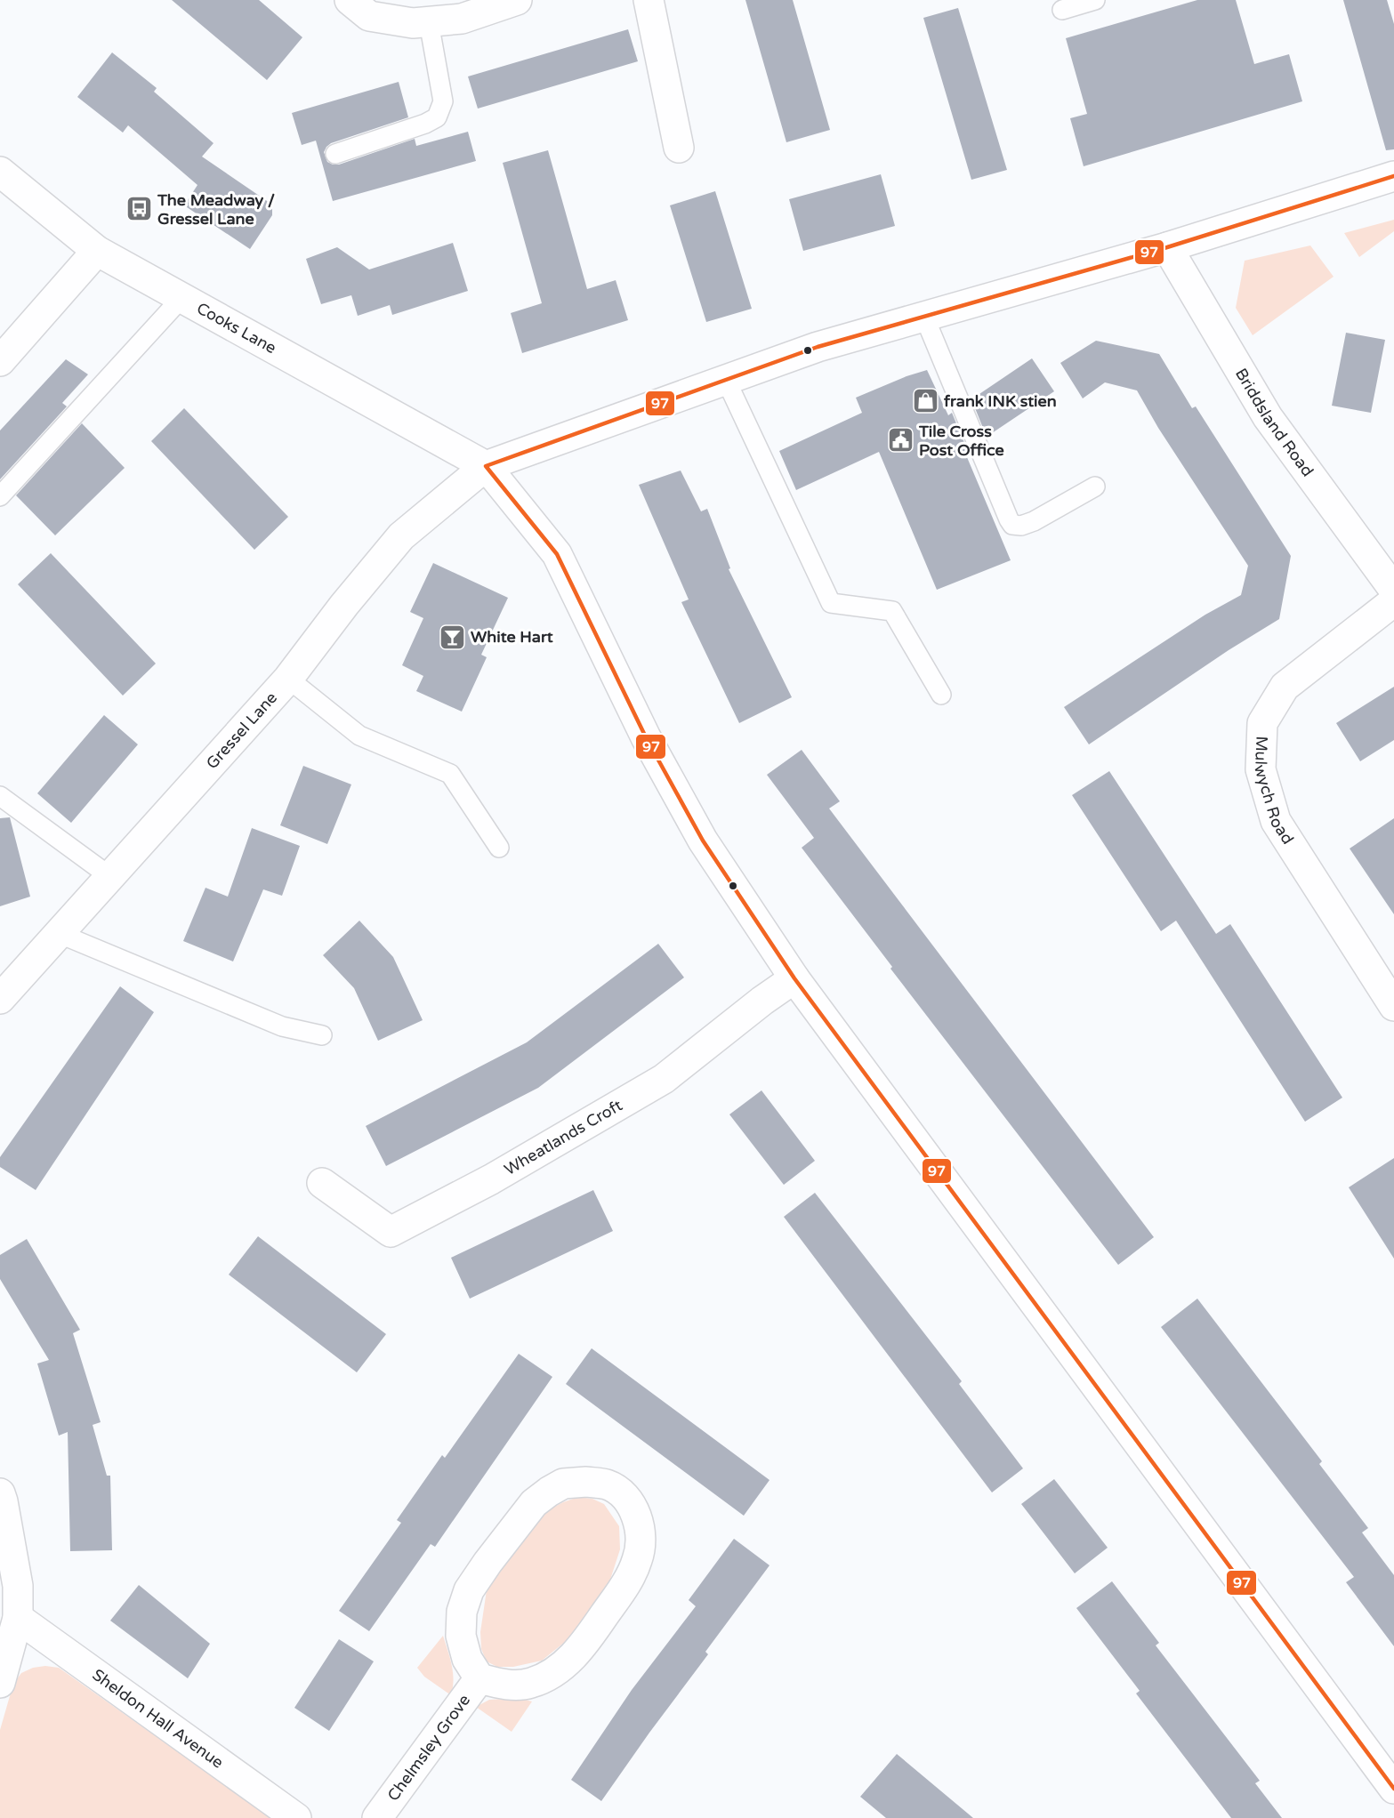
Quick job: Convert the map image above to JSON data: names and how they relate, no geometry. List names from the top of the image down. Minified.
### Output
{"streets":{"street":["Cooks Lane","Briddsland Road","Gressel Lane","Mulwych Road","Wheatlands Croft","Sheldon Hall Avenue","Chelmsley Grove"]},"crossings":[["Cooks Lane","Gressel Lane"],["Briddsland Road","Gressel Lane"]],"places":{"bus stop":["The Meadway / Gressel Lane"],"shop":["frank INK stien"],"public building":["Tile Cross Post Office"],"bar":["White Hart"]},"lines":["transit line 97"]}
